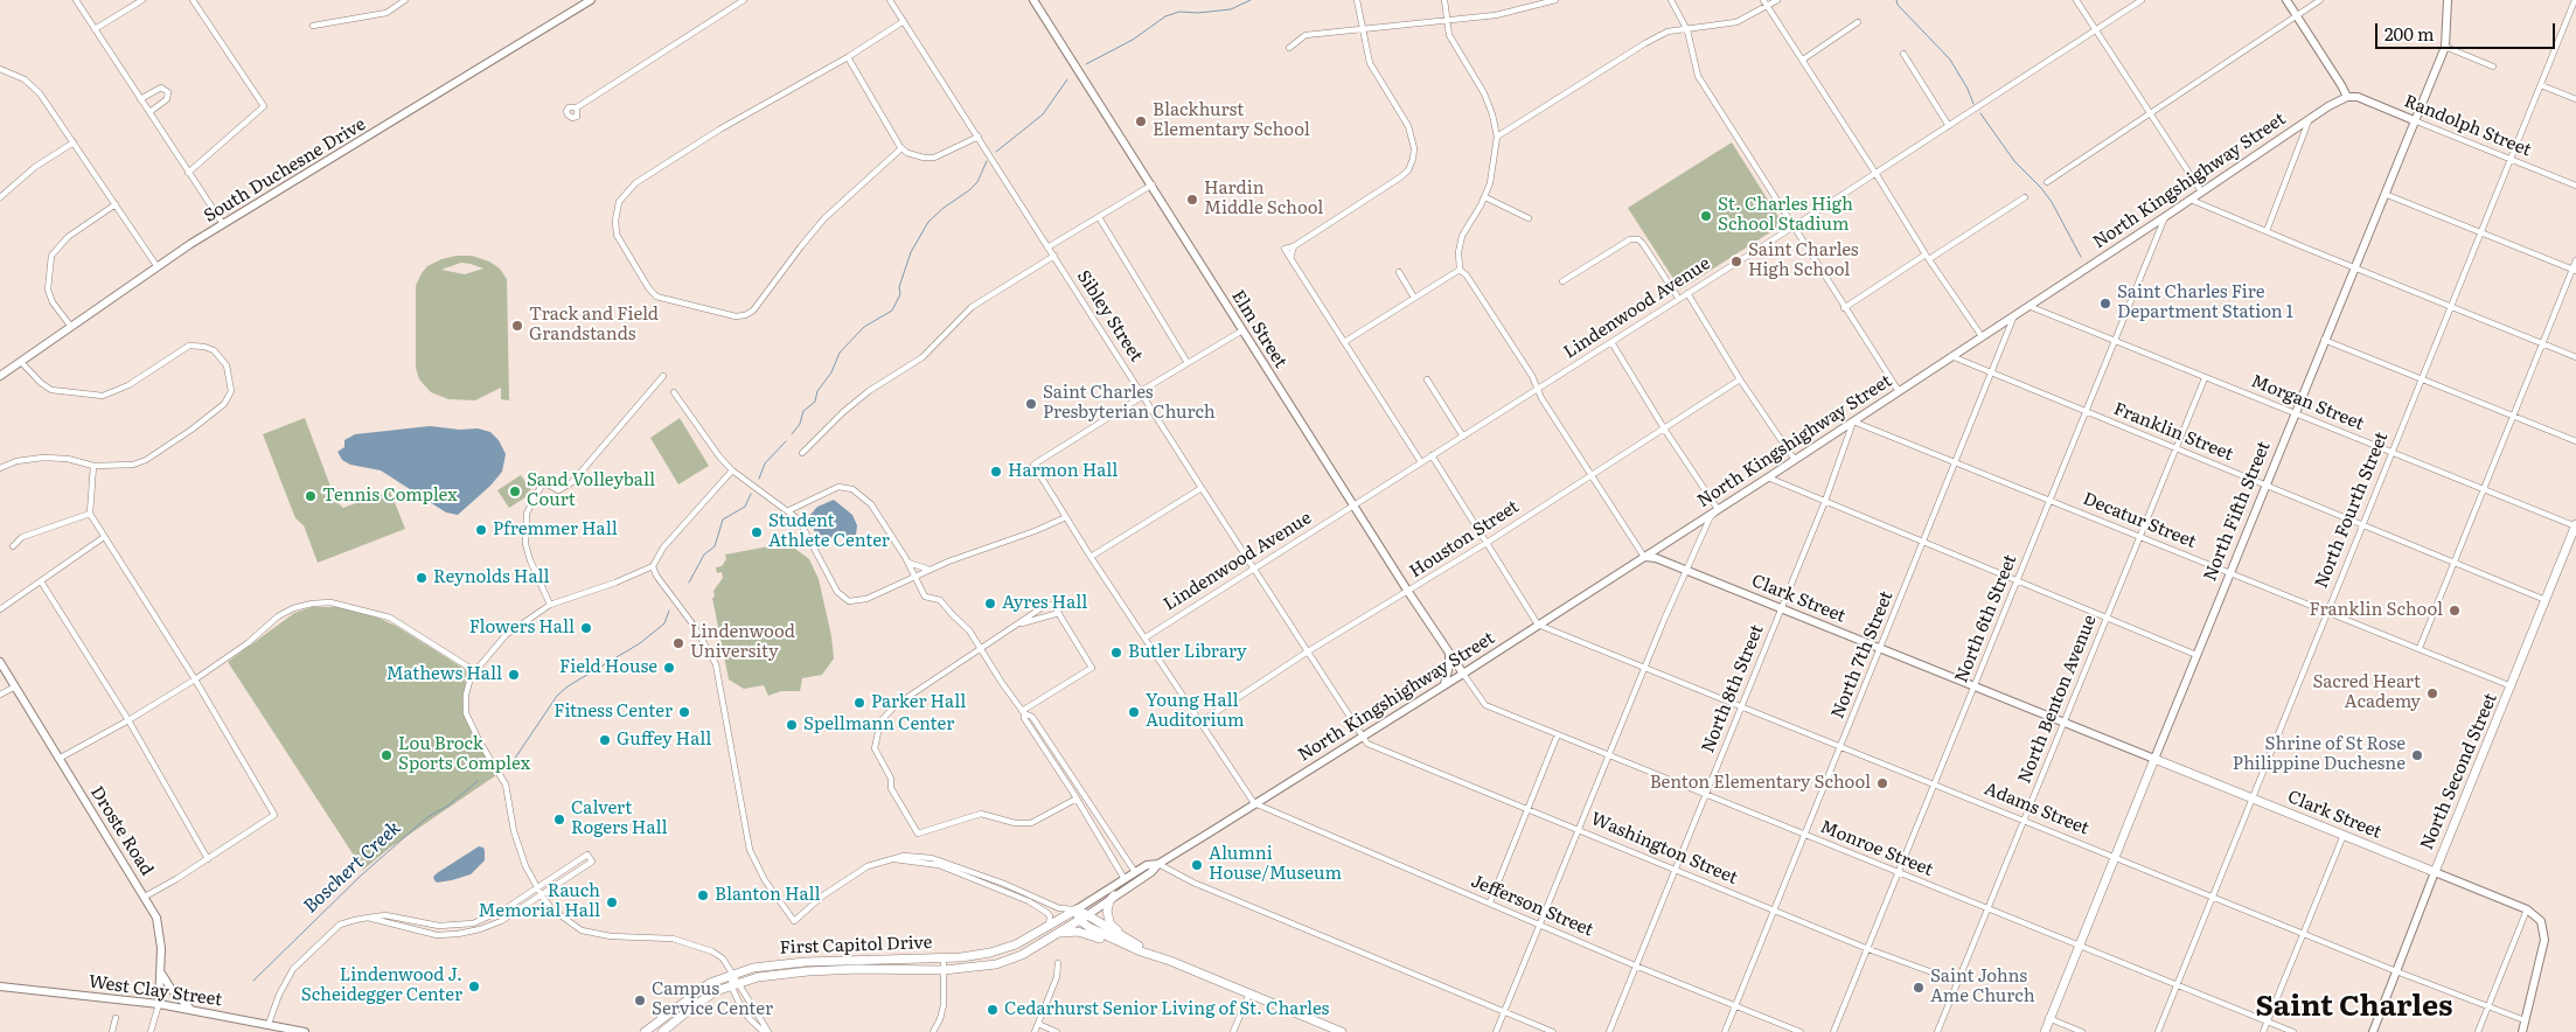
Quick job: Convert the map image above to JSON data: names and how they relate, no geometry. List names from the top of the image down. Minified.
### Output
{"streets":{"main road":["Randolph Street","South Duchesne Drive","North Kingshighway Street","Elm Street","North Fifth Street","Clark Street","North Second Street","Droste Road","First Capitol Drive","West Clay Street"],"street":["Lindenwood Avenue","Sibley Street","Morgan Street","Franklin Street","North Fourth Street","Decatur Street","Houston Street","North 6th Street","North 7th Street","North 8th Street","North Benton Avenue","Adams Street","Washington Street","Monroe Street","Jefferson Street"]},"crossings":[["Randolph Street","North Kingshighway Street"],["Randolph Street","North Fourth Street"],["Randolph Street","North Fifth Street"],["North Kingshighway Street","Sibley Street"],["North Kingshighway Street","Elm Street"],["North Kingshighway Street","Morgan Street"],["North Kingshighway Street","Franklin Street"],["North Kingshighway Street","Decatur Street"],["North Kingshighway Street","Clark Street"],["North Kingshighway Street","North 6th Street"],["North Kingshighway Street","North 7th Street"],["North Kingshighway Street","North 8th Street"],["North Kingshighway Street","Adams Street"],["North Kingshighway Street","Washington Street"],["North Kingshighway Street","Monroe Street"],["North Kingshighway Street","Jefferson Street"],["Lindenwood Avenue","Sibley Street"],["Lindenwood Avenue","Elm Street"],["Sibley Street","Houston Street"],["Sibley Street","Washington Street"],["Elm Street","Houston Street"],["Elm Street","Monroe Street"],["Morgan Street","North Fourth Street"],["Morgan Street","North Fifth Street"],["Morgan Street","North 6th Street"],["Morgan Street","North Benton Avenue"],["Morgan Street","North Second Street"],["Franklin Street","North Fourth Street"],["Franklin Street","North Fifth Street"],["Franklin Street","North 6th Street"],["Franklin Street","North 7th Street"],["Franklin Street","North Benton Avenue"],["Franklin Street","North Second Street"],["North Fourth Street","Decatur Street"],["North Fourth Street","Clark Street"],["North Fourth Street","Adams Street"],["North Fourth Street","Monroe Street"],["North Fifth Street","Decatur Street"],["North Fifth Street","Clark Street"],["North Fifth Street","Adams Street"],["North Fifth Street","Monroe Street"],["Decatur Street","North 6th Street"],["Decatur Street","North 7th Street"],["Decatur Street","North 8th Street"],["Decatur Street","North Benton Avenue"],["Decatur Street","North Second Street"],["Clark Street","North 6th Street"],["Clark Street","North 7th Street"],["Clark Street","North 8th Street"],["Clark Street","North Benton Avenue"],["Clark Street","North Second Street"],["North 6th Street","Adams Street"],["North 6th Street","Washington Street"],["North 6th Street","Monroe Street"],["North 7th Street","Adams Street"],["North 7th Street","Washington Street"],["North 7th Street","Monroe Street"],["North 7th Street","Jefferson Street"],["North 8th Street","Adams Street"],["North 8th Street","Washington Street"],["North 8th Street","Monroe Street"],["North 8th Street","Jefferson Street"],["North Benton Avenue","Adams Street"],["North Benton Avenue","Washington Street"],["North Benton Avenue","Monroe Street"],["North Second Street","Adams Street"],["Droste Road","West Clay Street"]],"districts":["Saint Charles"],"water":["Boschert Creek"],"places":["Blackhurst Elementary School","Hardin Middle School","St. Charles High School Stadium","Saint Charles High School","Saint Charles Fire Department Station 1","Track and Field Grandstands","Saint Charles Presbyterian Church","Harmon Hall","Sand Volleyball Court","Tennis Complex","Pfremmer Hall","Student Athlete Center","Reynolds Hall","Ayres Hall","Franklin School","Flowers Hall","Lindenwood University","Butler Library","Field House","Mathews Hall","Sacred Heart Academy","Parker Hall","Fitness Center","Young Hall Auditorium","Spellmann Center","Guffey Hall","Lou Brock Sports Complex","Shrine of St Rose Philippine Duchesne","Benton Elementary School","Calvert Rogers Hall","Alumni House/Museum","Blanton Hall","Rauch Memorial Hall","Lindenwood J. Scheidegger Center","Saint Johns Ame Church","Campus Service Center","Cedarhurst Senior Living of St. Charles"],"scale_bar":"200 m"}
